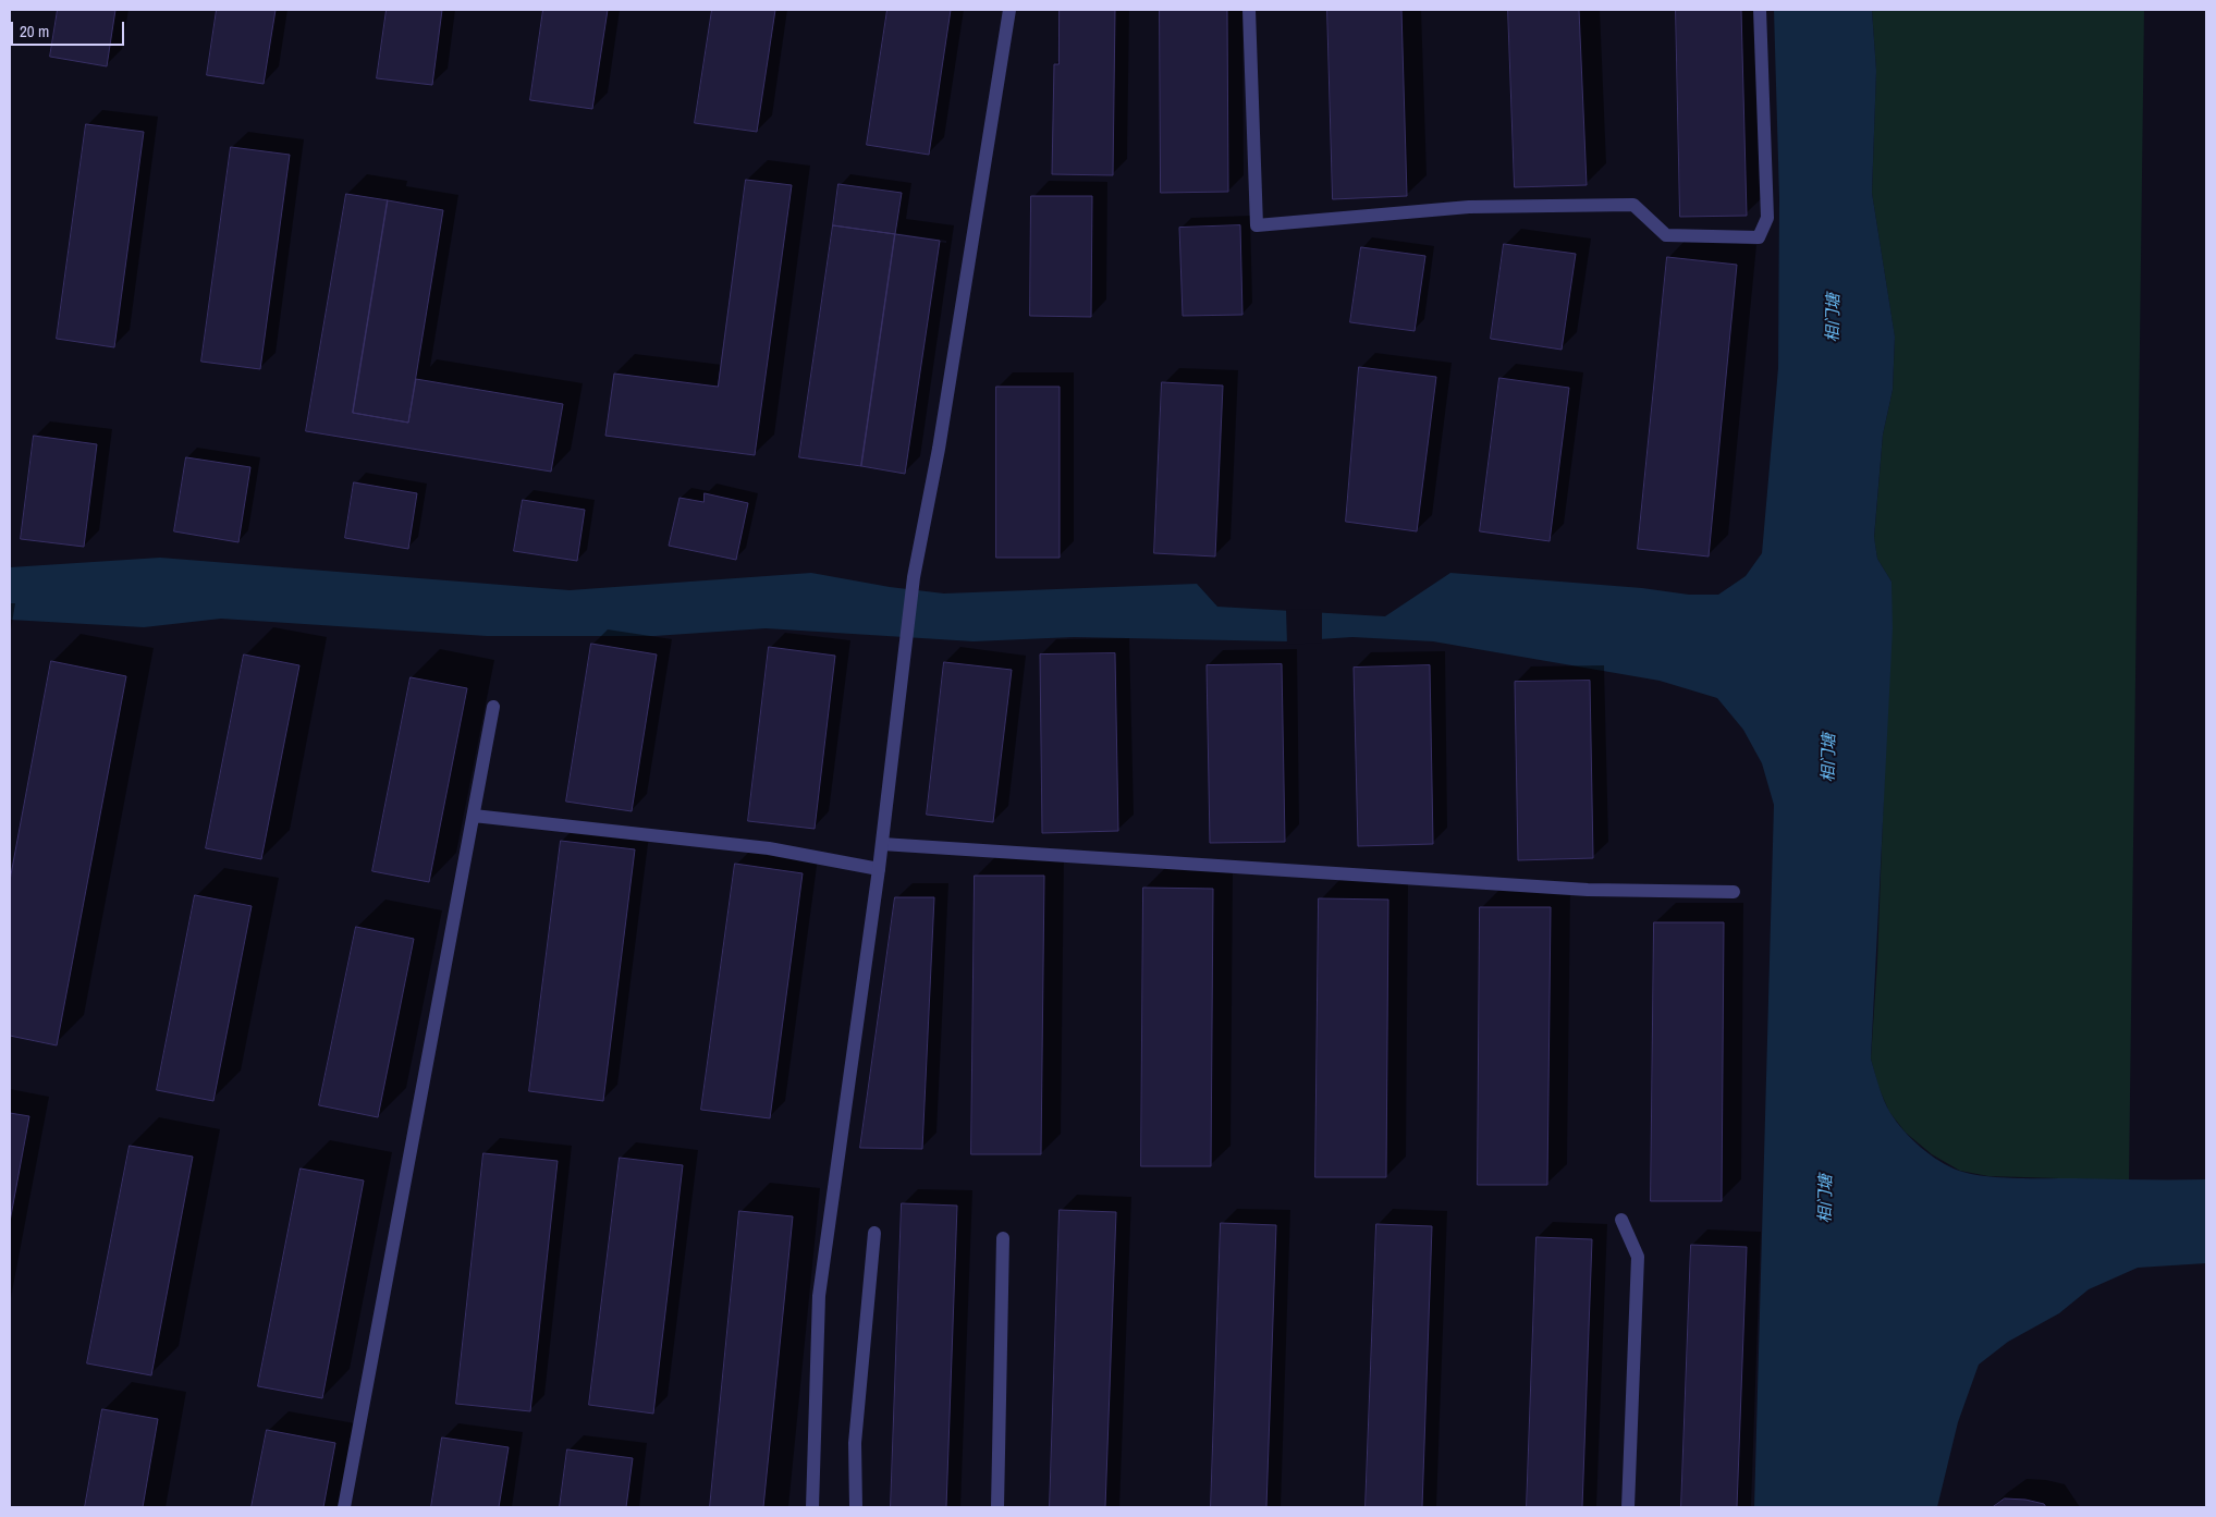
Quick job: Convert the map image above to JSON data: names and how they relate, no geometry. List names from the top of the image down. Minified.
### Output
{"water":["相门塘"],"scale_bar":"20 m"}
